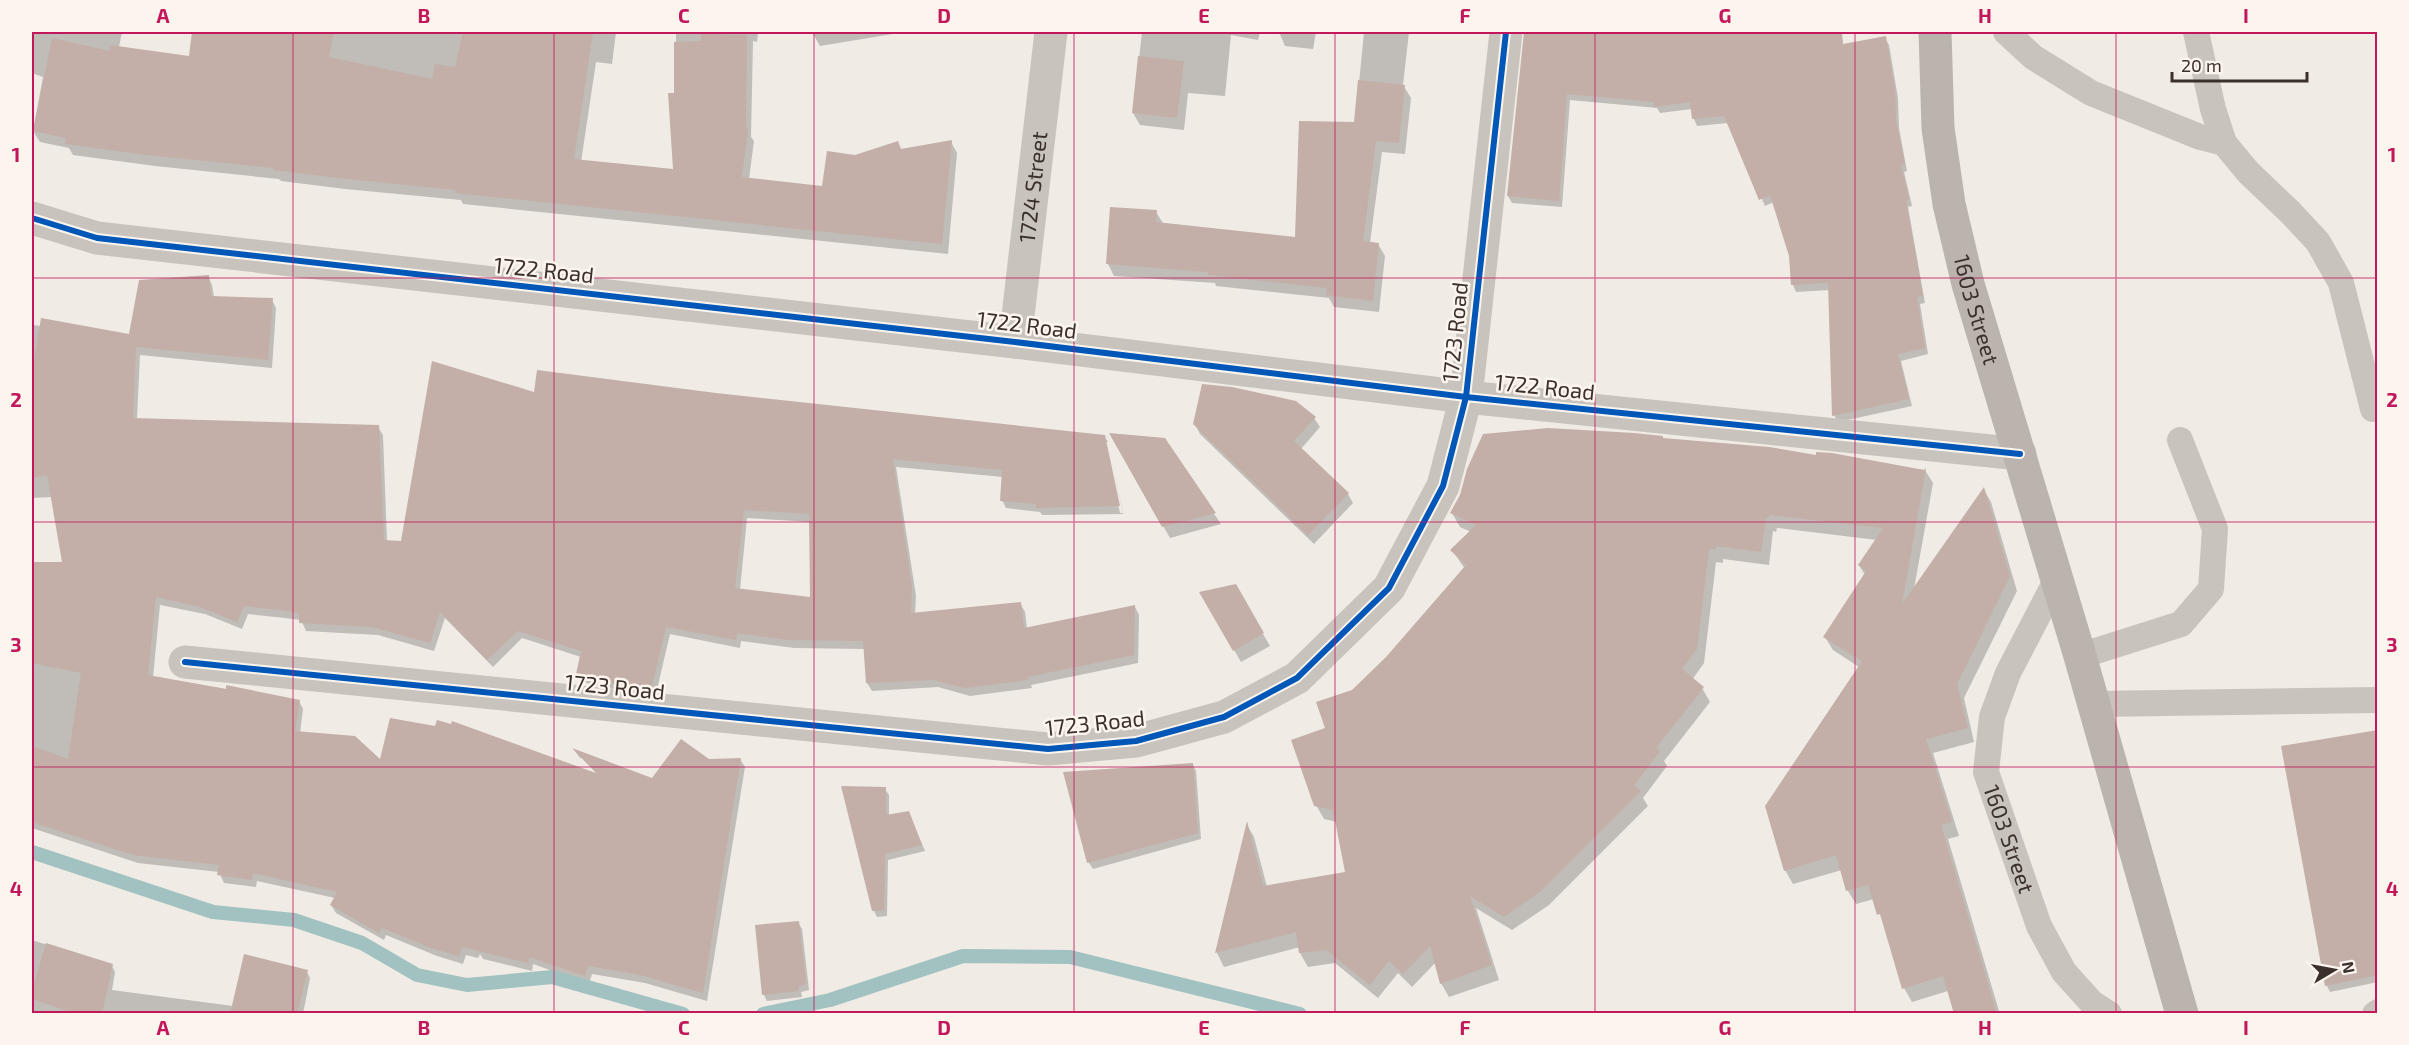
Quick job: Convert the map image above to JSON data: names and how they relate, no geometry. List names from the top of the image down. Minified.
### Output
{"streets":{"street":["1724 Street","1722 Road","1603 Street","1723 Road"]},"crossings":[["1724 Street","1722 Road"],["1722 Road","1603 Street"],["1722 Road","1723 Road"]],"scale_bar":"20 m","north":"right","grid":{"columns":["A","B","C","D","E","F","G","H","I"],"rows":["1","2","3","4"]}}
